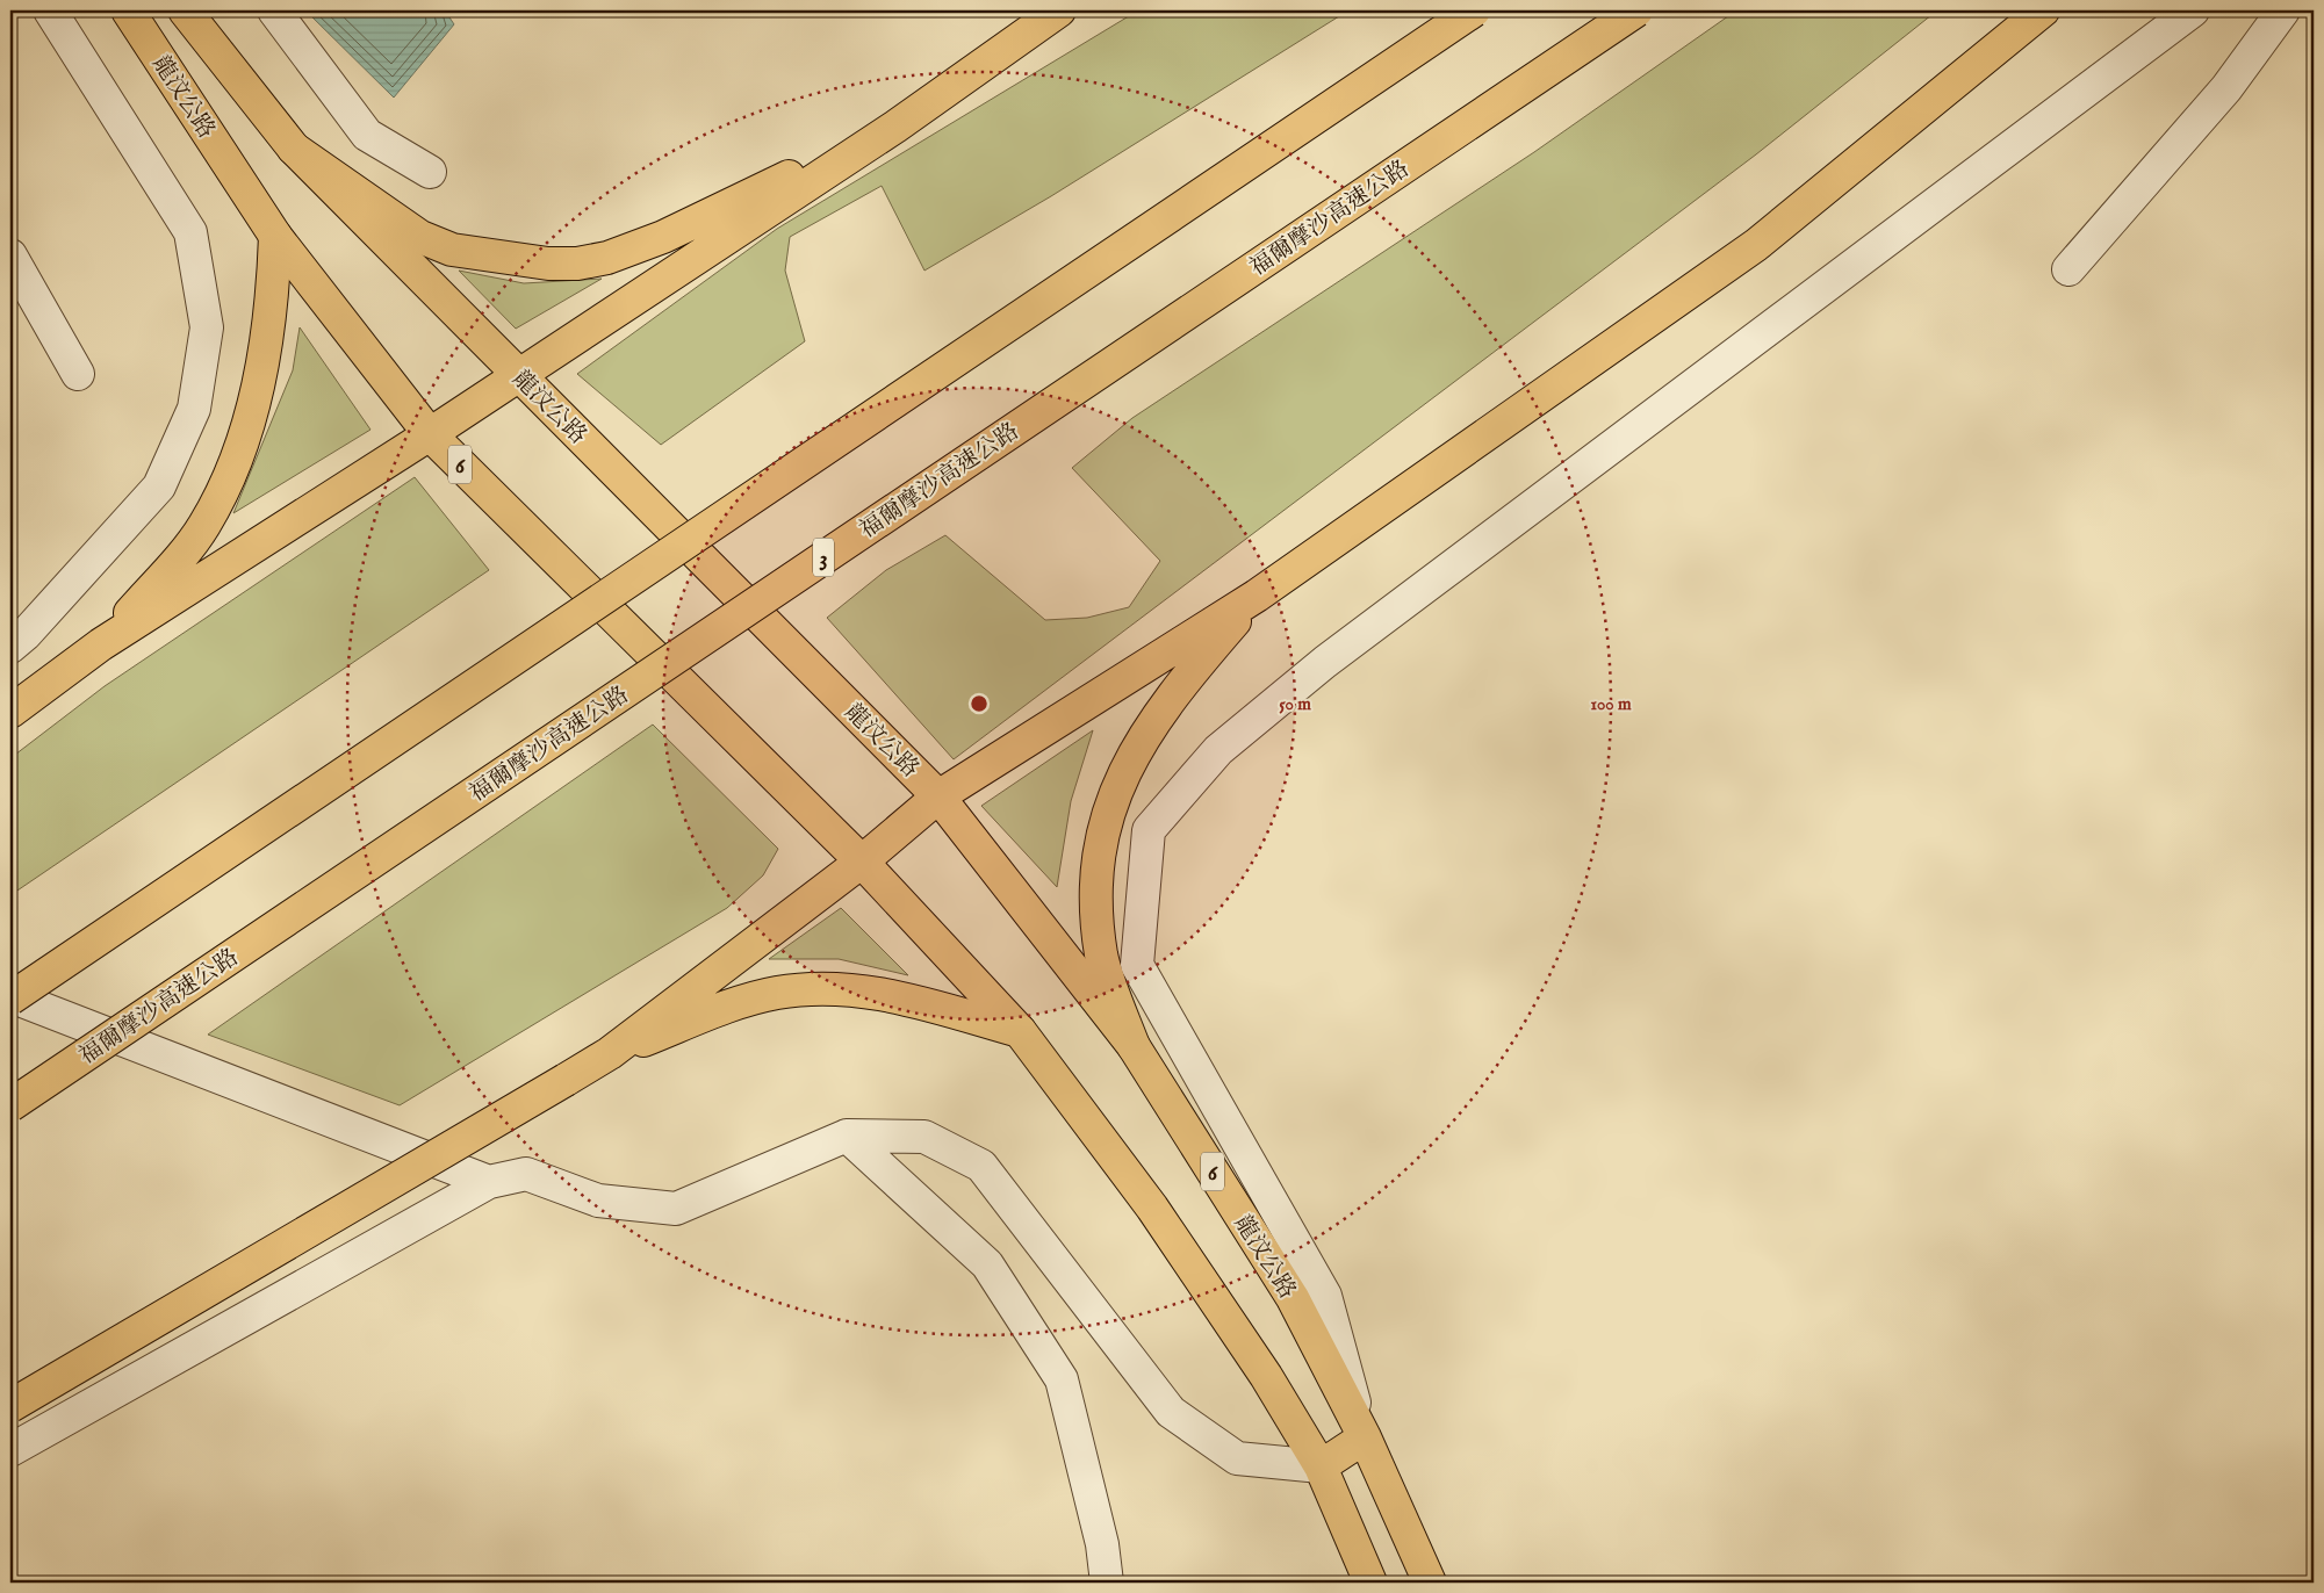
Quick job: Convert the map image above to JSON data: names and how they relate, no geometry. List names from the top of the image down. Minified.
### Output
{"streets":{"main road":["龍汶公路","福爾摩沙高速公路","6","3"]},"rings":["50 m","100 m"]}
